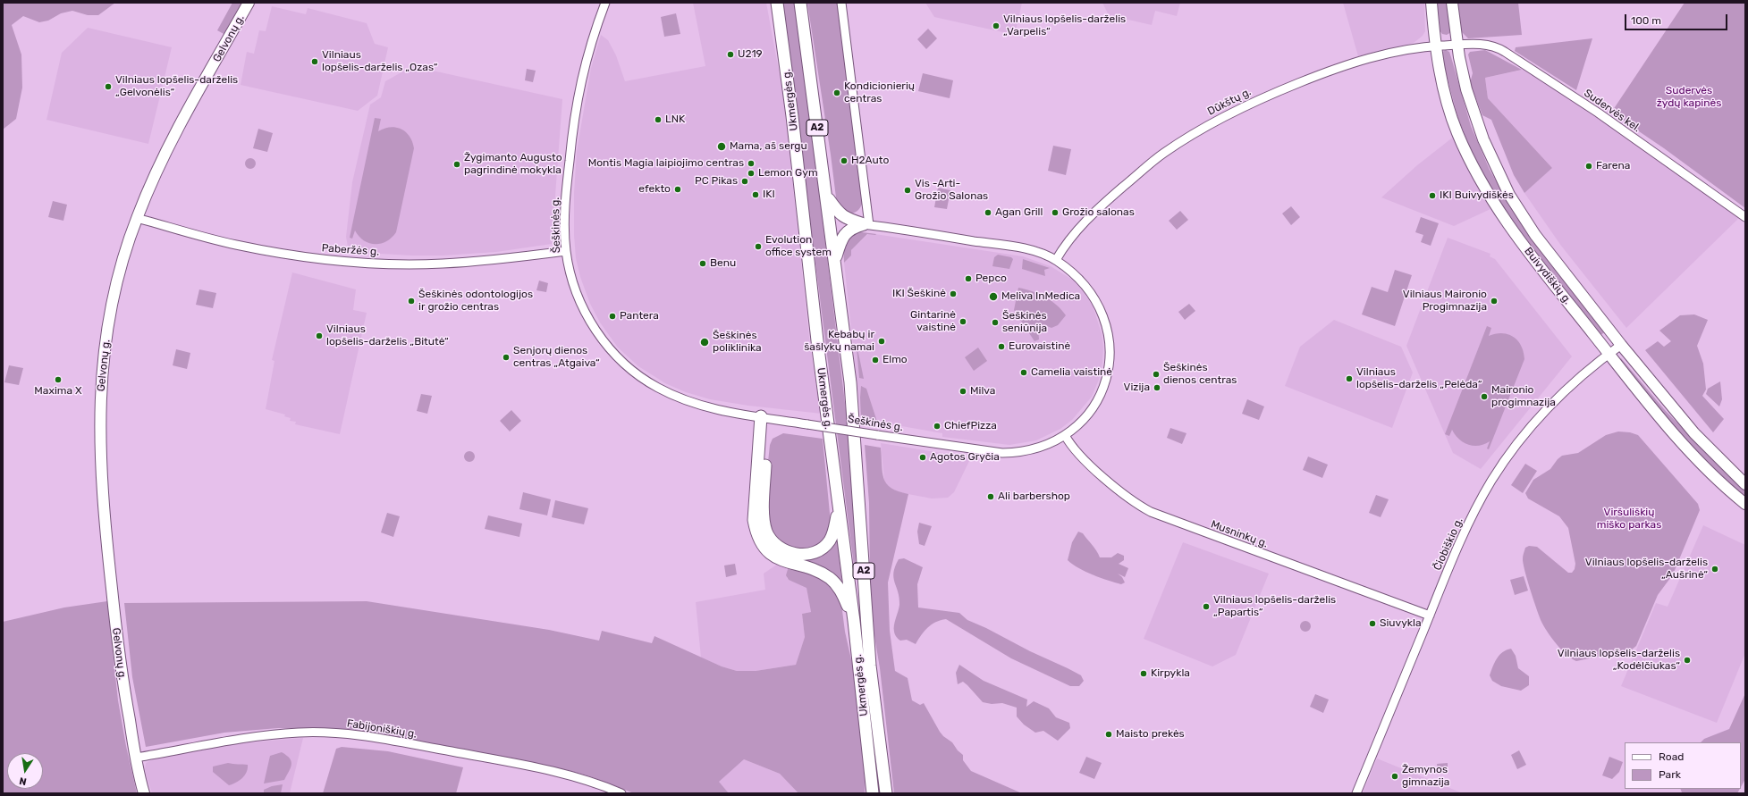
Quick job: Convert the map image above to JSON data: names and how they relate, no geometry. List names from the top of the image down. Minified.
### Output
{"streets":{"highway":["Ukmergės g.","A2"],"main road":["Gelvonų g.","Buivydiškių g."],"street":["Dūkštų g.","Sudervės kel.","Šeškinės g.","Paberžės g.","Musninkų g.","Čiobiškio g.","Fabijoniškių g."]},"crossings":[["Gelvonų g.","Paberžės g."],["Gelvonų g.","Fabijoniškių g."],["Dūkštų g.","Sudervės kel."],["Dūkštų g.","Šeškinės g."],["Dūkštų g.","Buivydiškių g."],["Sudervės kel.","Buivydiškių g."],["Šeškinės g.","Paberžės g."],["Šeškinės g.","Musninkų g."],["Buivydiškių g.","Čiobiškio g."],["Musninkų g.","Čiobiškio g."]],"parks":["Sudervės žydų kapinės","Viršuliškių miško parkas"],"places":["Vilniaus lopšelis-darželis „Varpelis“","U219","Vilniaus lopšelis-darželis „Ozas“","Vilniaus lopšelis-darželis „Gelvonėlis“","Kondicionierių centras","LNK","Mama, aš sergu","H2Auto","Montis Magia laipiojimo centras","Žygimanto Augusto pagrindinė mokykla","Farena","Lemon Gym","PC Pikas","efekto","Vis -Arti- Grožio Salonas","IKI","IKI Buivydiškės","Agan Grill","Grožio salonas","Evolution office system","Benu","Pepco","IKI Šeškinė","Meliva InMedica","Šeškinės odontologijos ir grožio centras","Vilniaus Maironio Progimnazija","Pantera","Gintarinė vaistinė","Šeškinės seniūnija","Vilniaus lopšelis-darželis „Bitutė“","Kebabų ir šašlykų namai","Šeškinės poliklinika","Eurovaistinė","Senjorų dienos centras „Atgaiva“","Elmo","Camelia vaistinė","Šeškinės dienos centras","Vilniaus lopšelis-darželis „Pelėda“","Maxima X","Vizija","Milva","Maironio progimnazija","ChiefPizza","Agotos Gryčia","Ali barbershop","Vilniaus lopšelis-darželis „Aušrinė“","Vilniaus lopšelis-darželis „Papartis“","Siuvykla","Vilniaus lopšelis-darželis „Kodėlčiukas“","Kirpykla","Maisto prekės","Žemynos gimnazija"],"legend":["Road","Park"],"scale_bar":"100 m","north":"bottom"}
